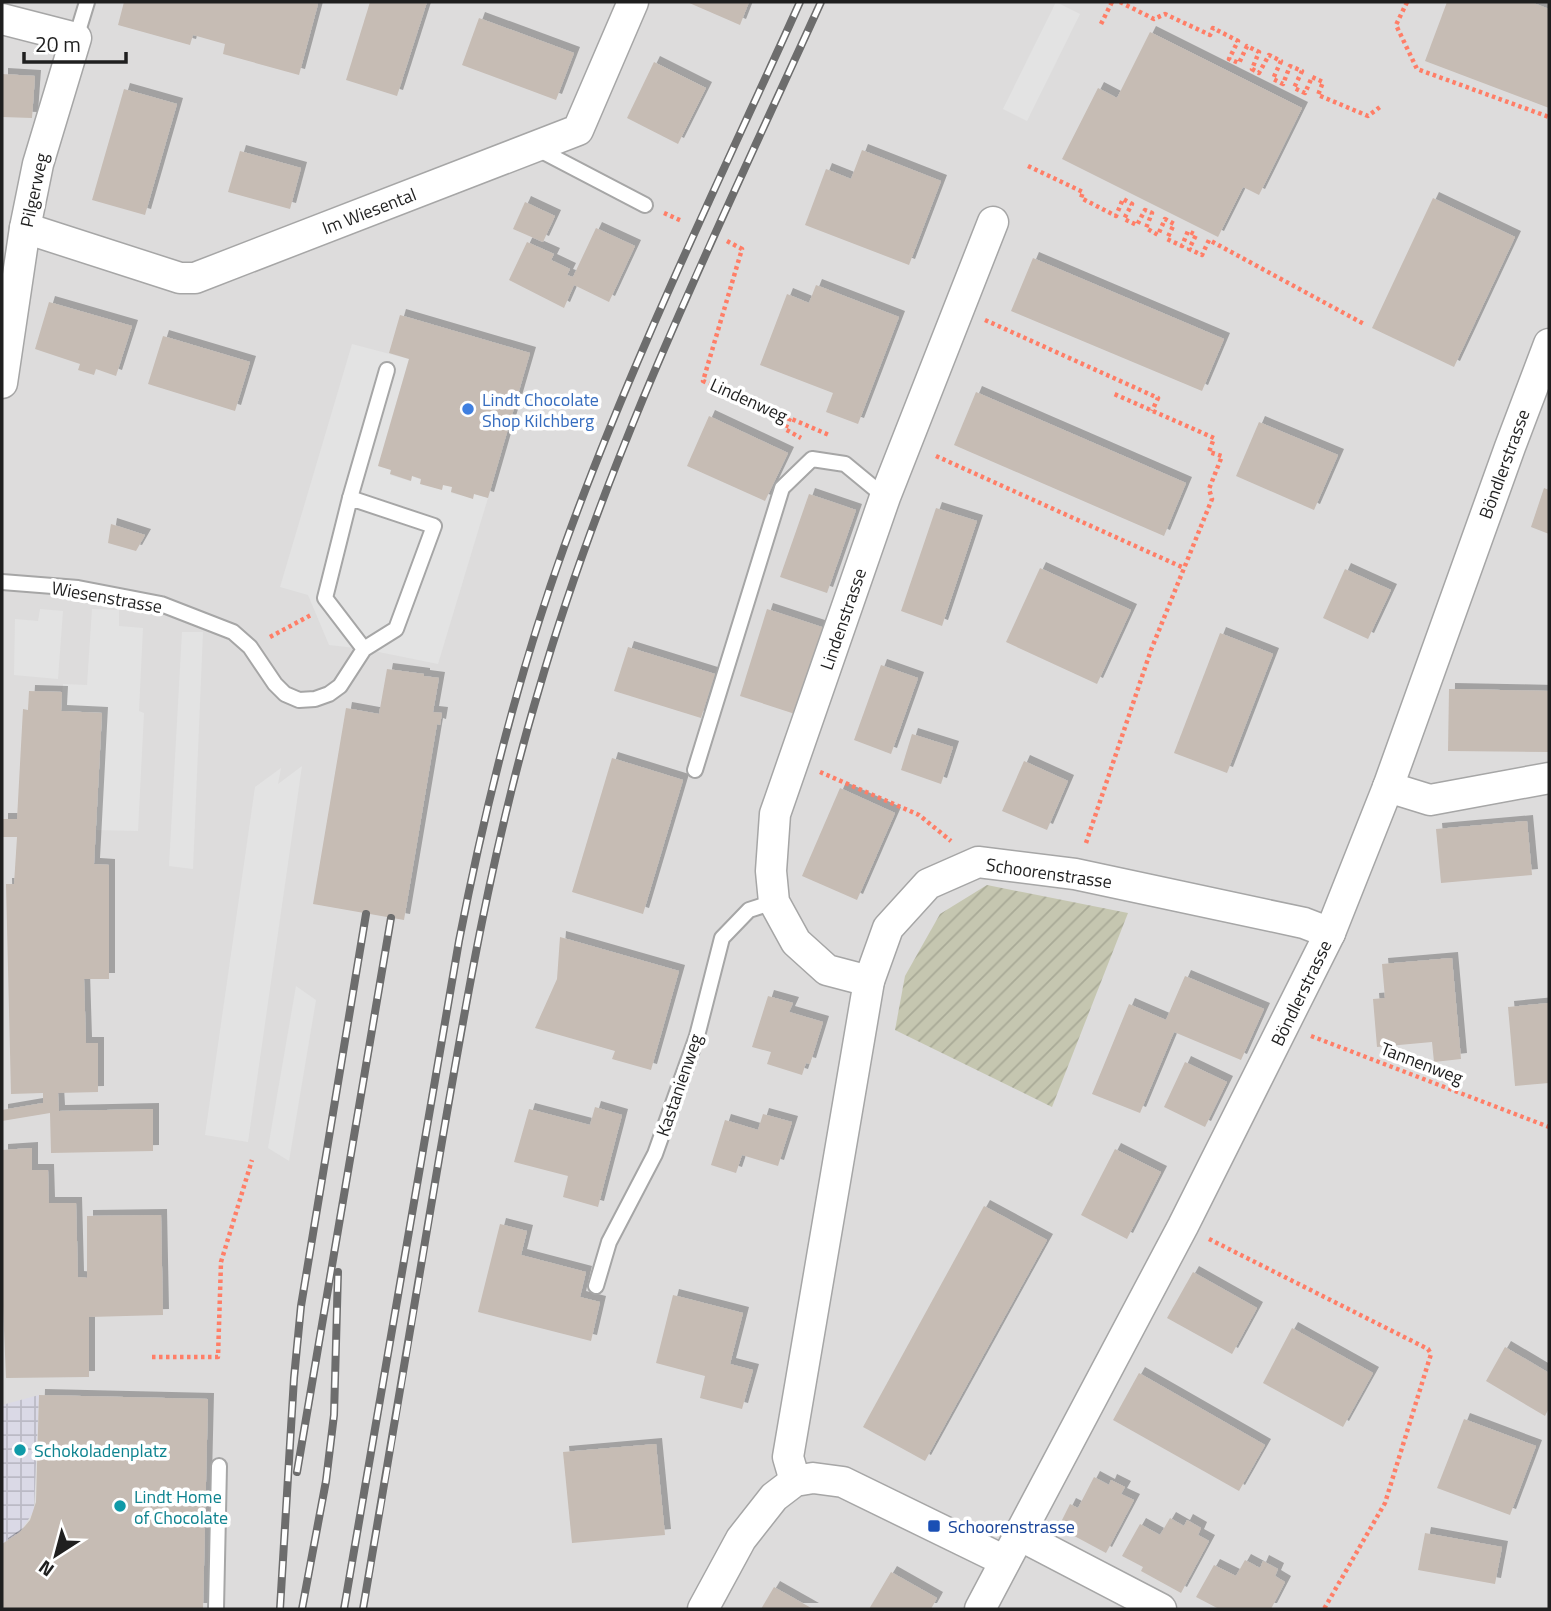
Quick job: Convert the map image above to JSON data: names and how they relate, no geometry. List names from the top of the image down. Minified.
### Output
{"streets":{"street":["Pilgerweg","Im Wiesental","Böndlerstrasse","Lindenstrasse","Schoorenstrasse"],"lane":["Wiesenstrasse","Kastanienweg"],"path":["Lindenweg","Tannenweg"]},"crossings":[["Pilgerweg","Im Wiesental"],["Böndlerstrasse","Schoorenstrasse"],["Böndlerstrasse","Tannenweg"],["Lindenstrasse","Schoorenstrasse"],["Lindenstrasse","Kastanienweg"]],"places":{"other":["Lindt Chocolate Shop Kilchberg","Schokoladenplatz","Lindt Home of Chocolate"],"transit":["Schoorenstrasse"]},"scale_bar":"20 m","north":"bottom left"}
